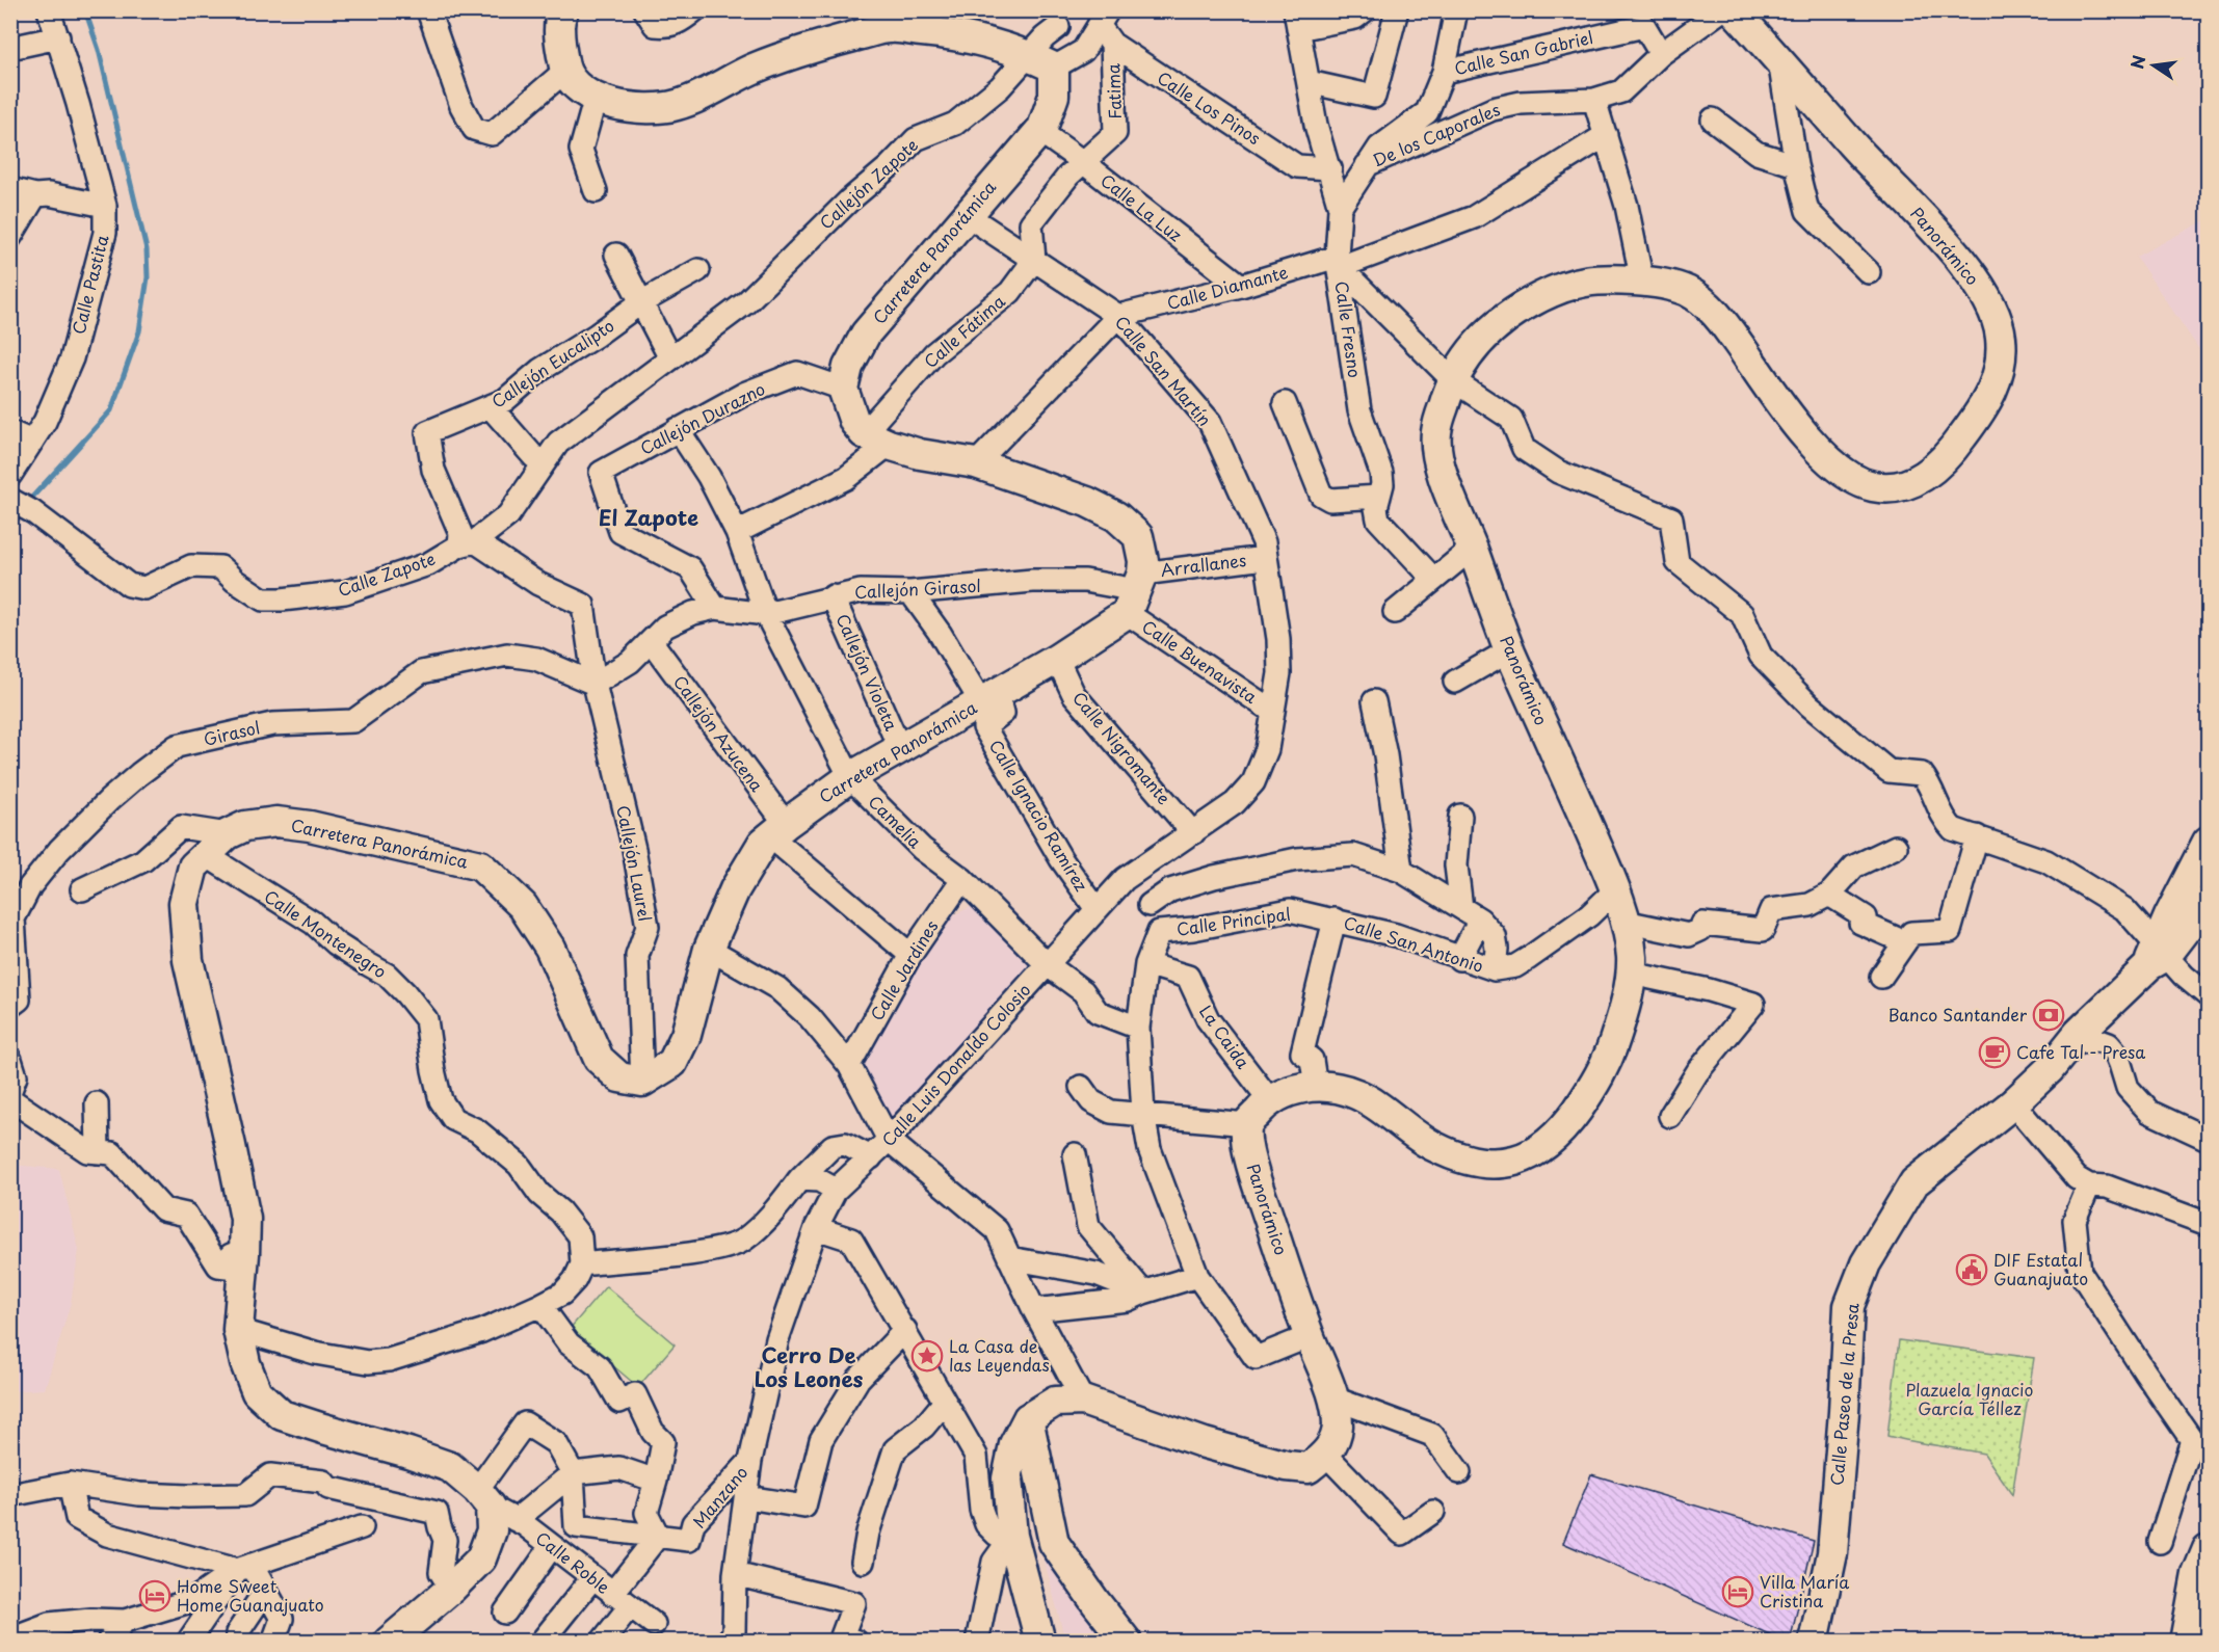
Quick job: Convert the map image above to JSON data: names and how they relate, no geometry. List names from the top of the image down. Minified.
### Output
{"streets":{"street":["Calle San Gabriel","Fatima","Calle Los Pinos","De los Caporales","Callejón Zapote","Calle La Luz","Panorámico","Carretera Panorámica","Calle Pastita","Calle Diamante","Calle Fresno","Calle Fátima","Callejón Eucalipto","Calle San Martín","Callejón Durazno","Arrallanes","Calle Zapote","Callejón Girasol","Calle Buenavista","Callejón Violeta","Girasol","Callejón Azucena","Calle Nigromante","Calle Ignacio Ramírez","Camelia","Callejón Laurel","Calle Principal","Calle Montenegro","Calle San Antonio","Calle Jardines","La Caida","Calle Luis Donaldo Colosio","Calle Paseo de la Presa","Manzano","Calle Roble"]},"crossings":[["Calle San Gabriel","De los Caporales"],["Fatima","Calle Los Pinos"],["Fatima","Calle La Luz"],["Calle Los Pinos","Calle Fresno"],["De los Caporales","Calle Fresno"],["Callejón Zapote","Carretera Panorámica"],["Callejón Zapote","Calle Zapote"],["Calle La Luz","Carretera Panorámica"],["Calle La Luz","Calle Diamante"],["Panorámico","Calle San Antonio"],["Panorámico","La Caida"],["Carretera Panorámica","Calle San Martín"],["Carretera Panorámica","Callejón Durazno"],["Carretera Panorámica","Arrallanes"],["Carretera Panorámica","Callejón Girasol"],["Carretera Panorámica","Calle Buenavista"],["Carretera Panorámica","Callejón Violeta"],["Carretera Panorámica","Callejón Azucena"],["Carretera Panorámica","Calle Nigromante"],["Carretera Panorámica","Calle Ignacio Ramírez"],["Carretera Panorámica","Camelia"],["Carretera Panorámica","Callejón Laurel"],["Carretera Panorámica","Calle Montenegro"],["Carretera Panorámica","Calle Roble"],["Calle Diamante","Calle Fresno"],["Calle Diamante","Calle San Martín"],["Calle Fátima","Calle San Martín"],["Calle Fátima","Camelia"],["Callejón Eucalipto","Calle Zapote"],["Calle San Martín","Arrallanes"],["Calle San Martín","Calle Luis Donaldo Colosio"],["Callejón Durazno","Callejón Girasol"],["Callejón Durazno","Camelia"],["Arrallanes","Callejón Girasol"],["Arrallanes","Calle Buenavista"],["Arrallanes","Calle Luis Donaldo Colosio"],["Callejón Girasol","Calle Buenavista"],["Callejón Girasol","Callejón Violeta"],["Callejón Girasol","Girasol"],["Callejón Girasol","Callejón Azucena"],["Callejón Girasol","Camelia"],["Callejón Girasol","Callejón Laurel"],["Calle Buenavista","Calle Luis Donaldo Colosio"],["Girasol","Callejón Laurel"],["Callejón Azucena","Calle Jardines"],["Calle Nigromante","Calle Luis Donaldo Colosio"],["Calle Ignacio Ramírez","Calle Luis Donaldo Colosio"],["Camelia","Calle Jardines"],["Camelia","Calle Luis Donaldo Colosio"],["Calle Principal","Calle San Antonio"],["Calle Principal","Calle Luis Donaldo Colosio"],["Calle Luis Donaldo Colosio","Manzano"]],"districts":["El Zapote","Cerro De Los Leones"],"parks":["Plazuela Ignacio García Téllez"],"places":{"bank":["Banco Santander"],"cafe":["Cafe Tal - Presa"],"public building":["DIF Estatal Guanajuato"],"place":["La Casa de las Leyendas"],"hotel":["Villa María Cristina","Home Sweet Home Guanajuato"]},"north":"left"}
